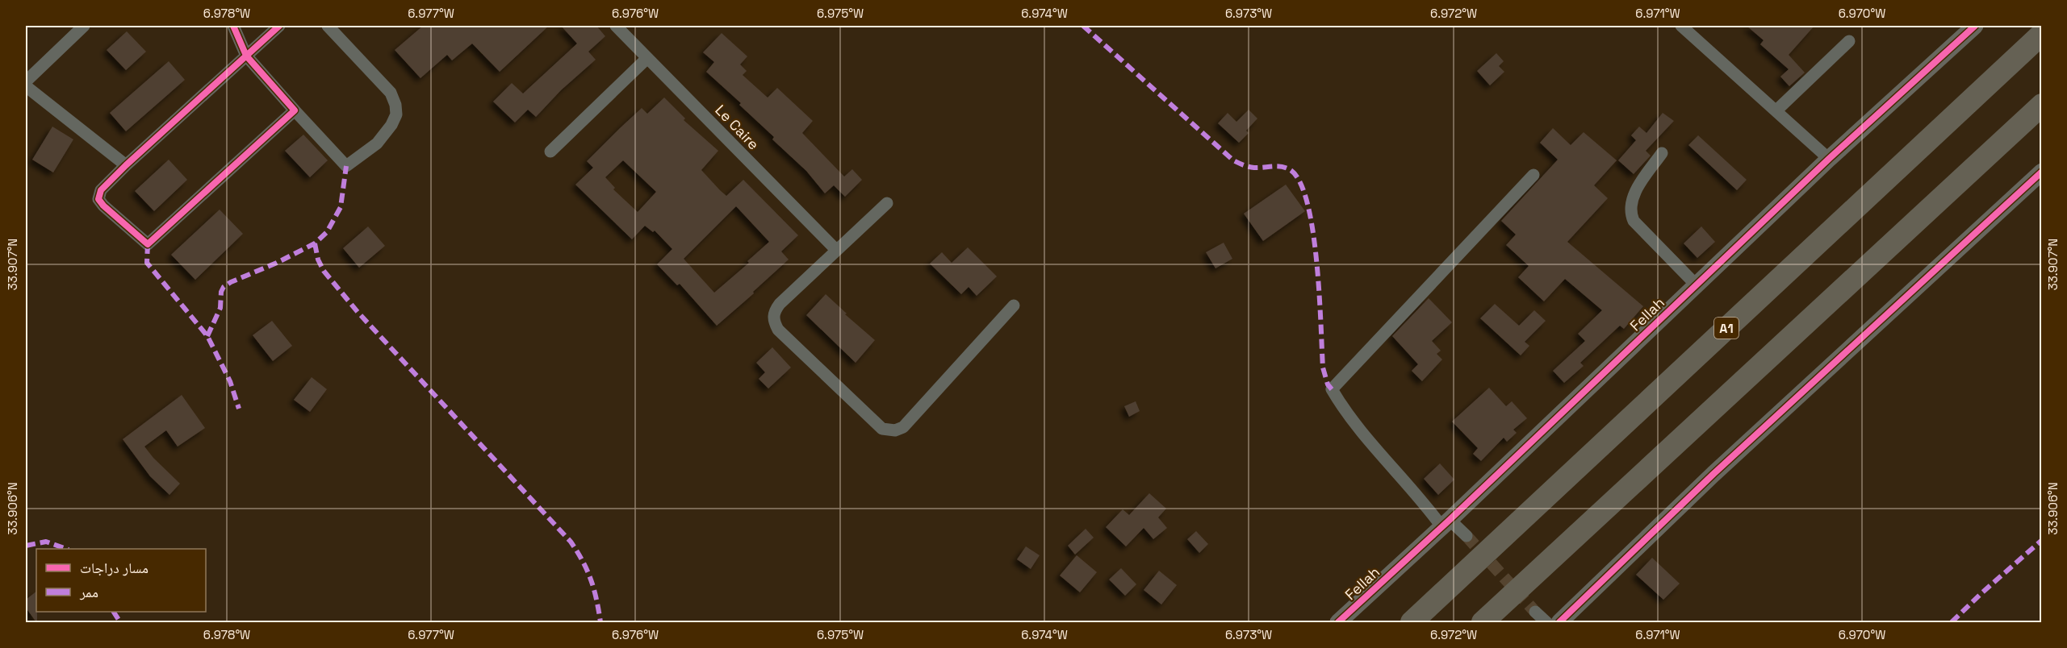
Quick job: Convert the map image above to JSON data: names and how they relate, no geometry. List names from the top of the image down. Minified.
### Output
{"streets":{"highway":["A1"],"street":["Le Caire","Fellah"]},"legend":["مسار دراجات","ممر"],"coordinates":["6.978°W","6.977°W","6.976°W","6.975°W","6.974°W","6.973°W","6.972°W","6.971°W","6.970°W","33.907°N","33.906°N"]}
